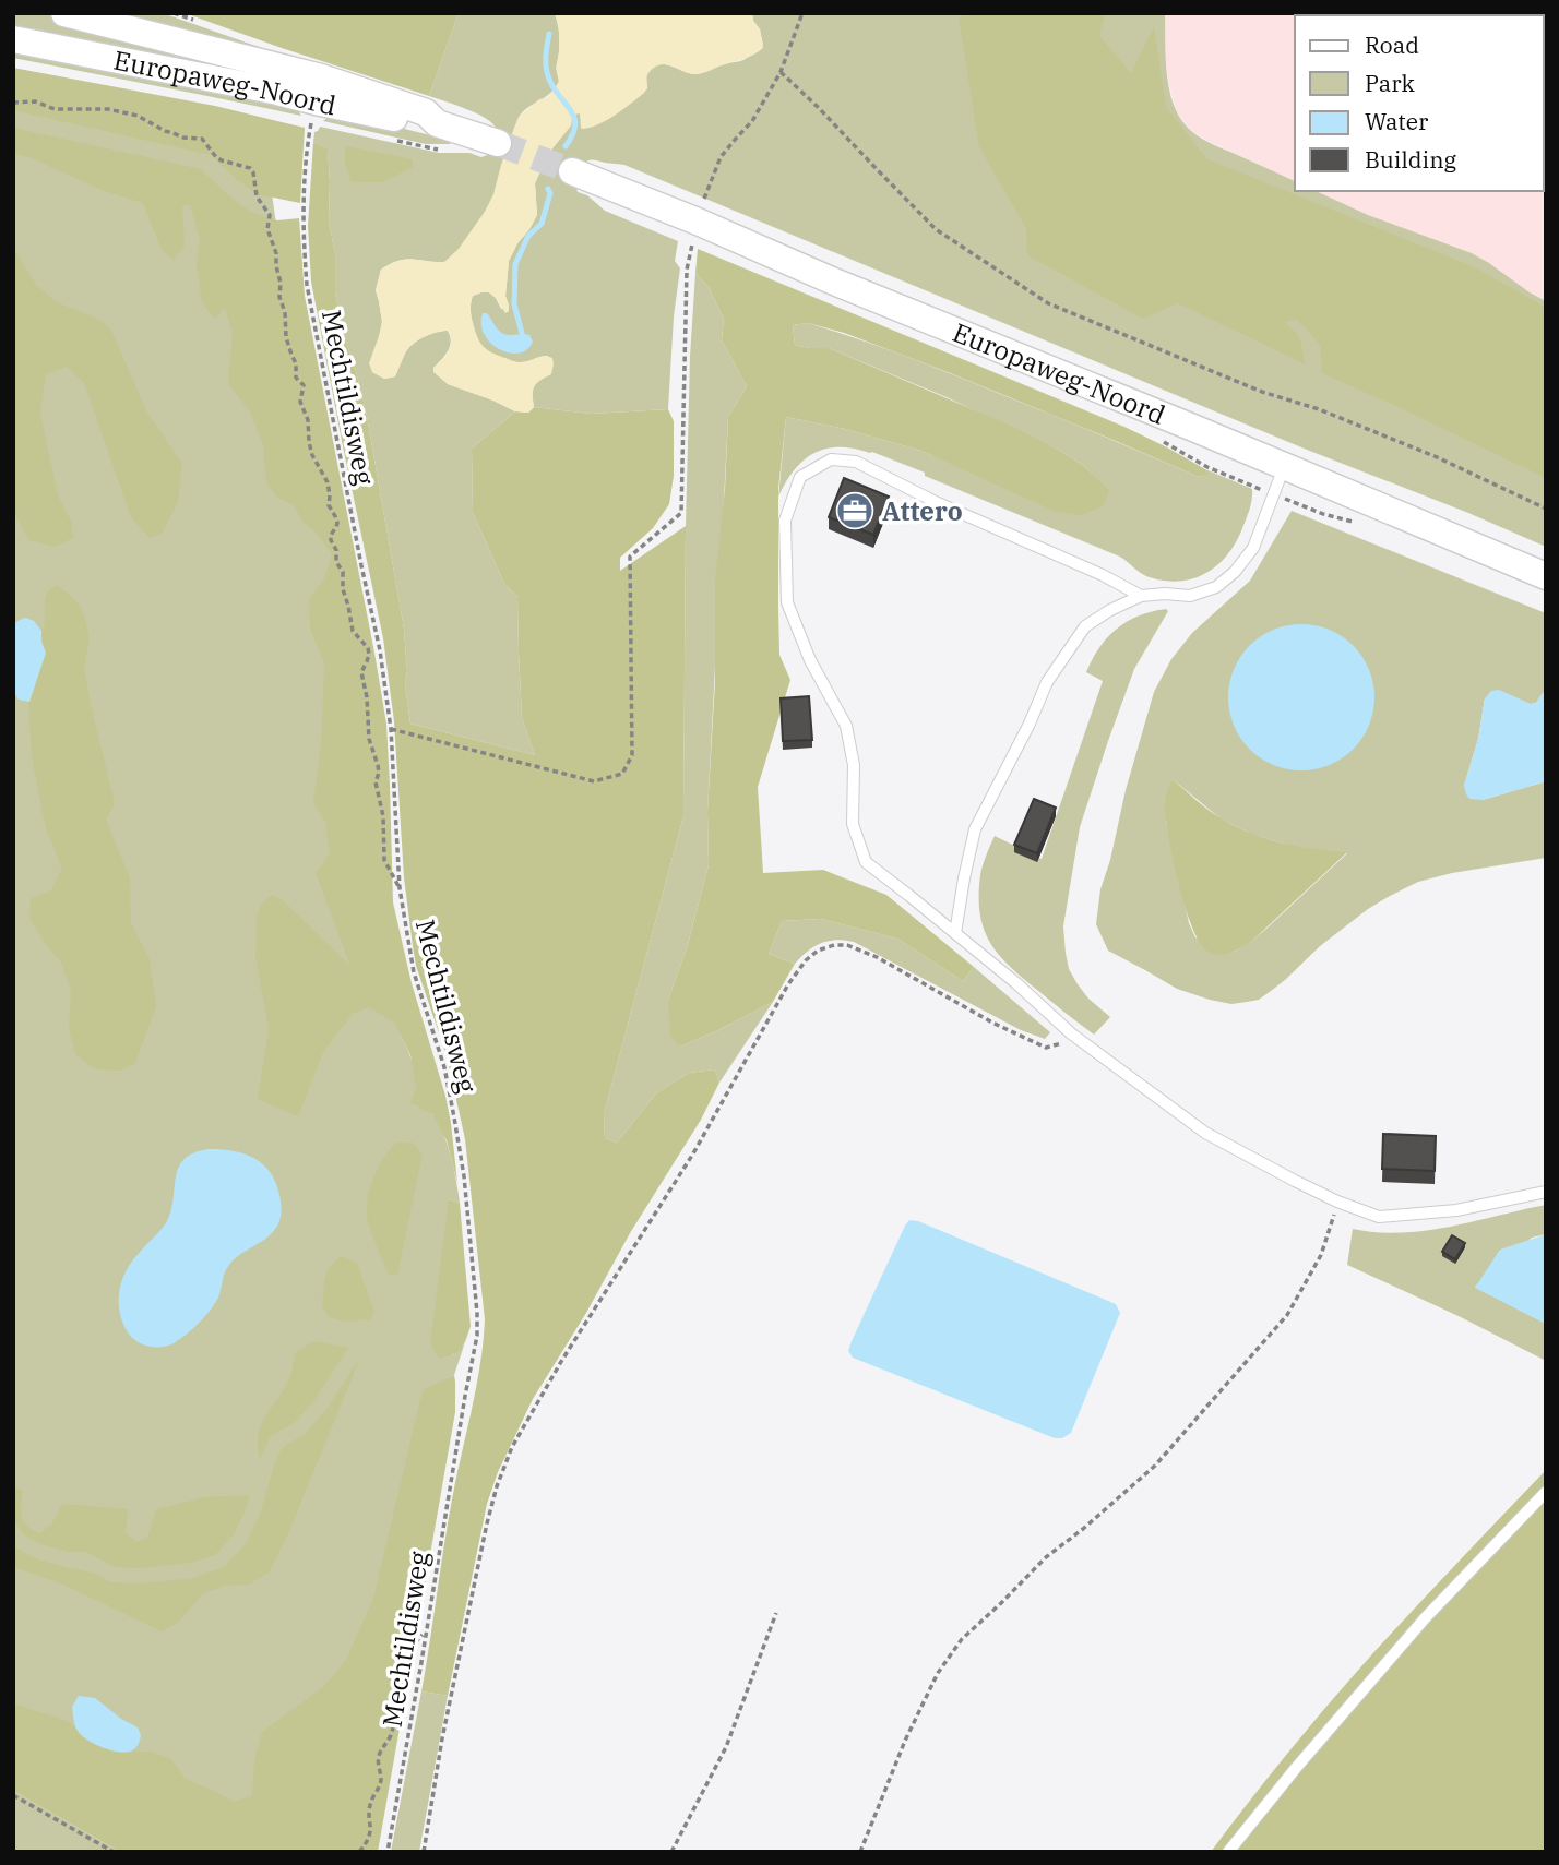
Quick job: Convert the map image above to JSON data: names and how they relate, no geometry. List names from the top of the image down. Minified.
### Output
{"streets":{"street":["Europaweg-Noord"],"path":["Mechtildisweg"]},"places":{"office":["Attero"]},"legend":["Road","Park","Water","Building"]}
